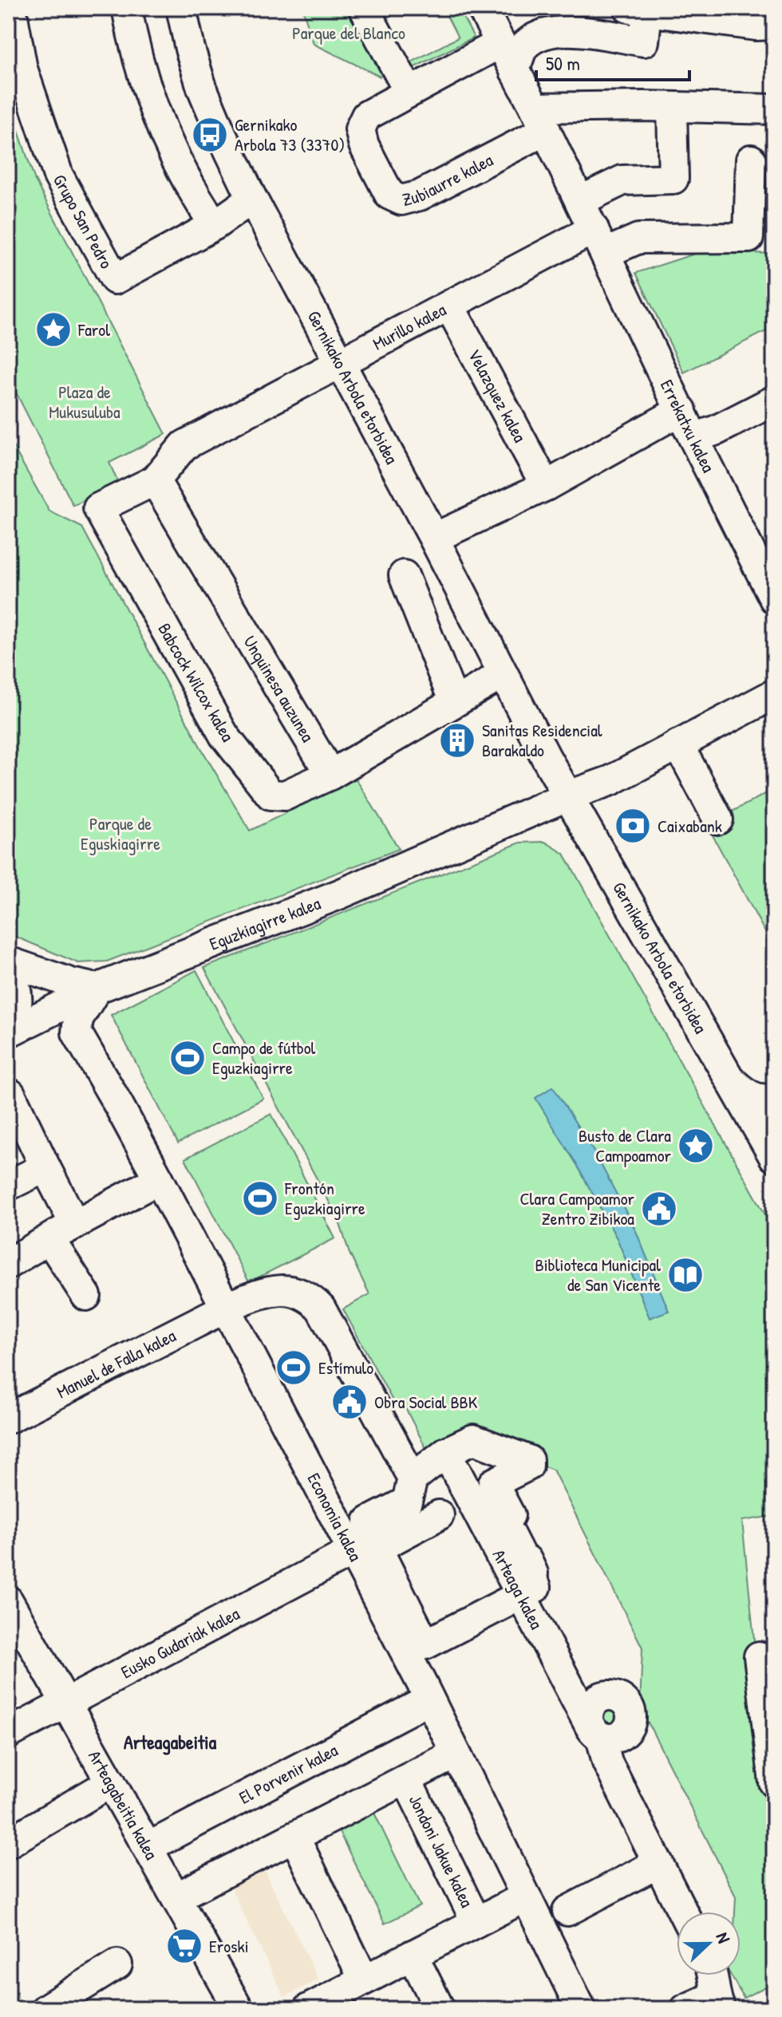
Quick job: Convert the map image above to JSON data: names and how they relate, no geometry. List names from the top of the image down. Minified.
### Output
{"streets":{"street":["Zubiaurre kalea","Grupo San Pedro","Murillo kalea","Gernikako Arbola etorbidea","Velazquez kalea","Errekatxu kalea","Babcock Wilcox kalea","Unquinesa auzunea","Eguzkiagirre kalea","Manuel de Falla kalea","Economia kalea","Arteaga kalea","Eusko Gudariak kalea","El Porvenir kalea","Arteagabeitia kalea","Jondoni Jakue kalea"]},"crossings":[["Zubiaurre kalea","Errekatxu kalea"],["Grupo San Pedro","Gernikako Arbola etorbidea"],["Murillo kalea","Gernikako Arbola etorbidea"],["Murillo kalea","Velazquez kalea"],["Murillo kalea","Errekatxu kalea"],["Murillo kalea","Babcock Wilcox kalea"],["Murillo kalea","Unquinesa auzunea"],["Gernikako Arbola etorbidea","Eguzkiagirre kalea"],["Babcock Wilcox kalea","Unquinesa auzunea"],["Eguzkiagirre kalea","Economia kalea"],["Manuel de Falla kalea","Economia kalea"],["Economia kalea","Eusko Gudariak kalea"],["Economia kalea","El Porvenir kalea"],["Economia kalea","Jondoni Jakue kalea"],["Eusko Gudariak kalea","Arteagabeitia kalea"],["El Porvenir kalea","Arteagabeitia kalea"],["Arteagabeitia kalea","Jondoni Jakue kalea"]],"districts":["Arteagabeitia"],"parks":["Parque del Blanco","Plaza de Mukusuluba","Parque de Eguskiagirre"],"places":{"bus stop":["Gernikako Arbola 73 (3370)"],"place":["Farol","Busto de Clara Campoamor"],"building":["Sanitas Residencial Barakaldo"],"bank":["Caixabank"],"sports":["Campo de fútbol Eguzkiagirre","Frontón Eguzkiagirre","Estímulo"],"public building":["Clara Campoamor Zentro Zibikoa","Obra Social BBK"],"library":["Biblioteca Municipal de San Vicente"],"supermarket":["Eroski"]},"scale_bar":"50 m","north":"right"}
